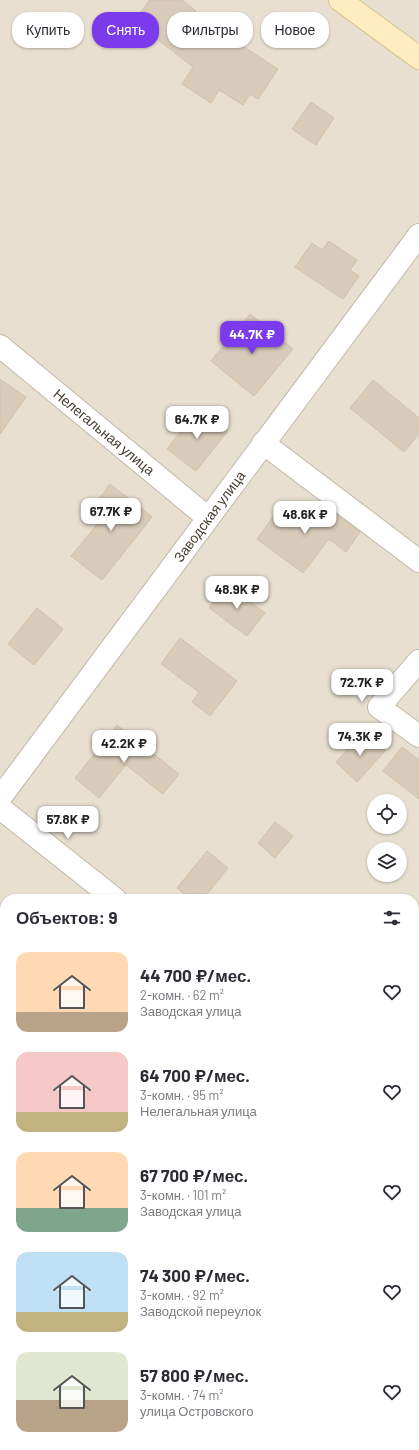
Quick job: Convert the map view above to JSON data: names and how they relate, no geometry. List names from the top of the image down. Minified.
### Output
{"streets":{"street":["Нелегальная улица","Заводская улица"]},"crossings":[["Нелегальная улица","Заводская улица"]],"page":{"chip":["Купить","Снять","Фильтры","Новое"],"price":["44.7K ₽","64.7K ₽","67.7K ₽","48.6K ₽","48.9K ₽","72.7K ₽","74.3K ₽","42.2K ₽","57.8K ₽"],"heading":"Объектов: 9","list":[{"name":"44 700 ₽/мес.","note":"2-комн. · 62 m² · Заводская улица"},{"name":"64 700 ₽/мес.","note":"3-комн. · 95 m² · Нелегальная улица"},{"name":"67 700 ₽/мес.","note":"3-комн. · 101 m² · Заводская улица"},{"name":"74 300 ₽/мес.","note":"3-комн. · 92 m² · Заводской переулок"},{"name":"57 800 ₽/мес.","note":"3-комн. · 74 m² · улица Островского"}]}}
